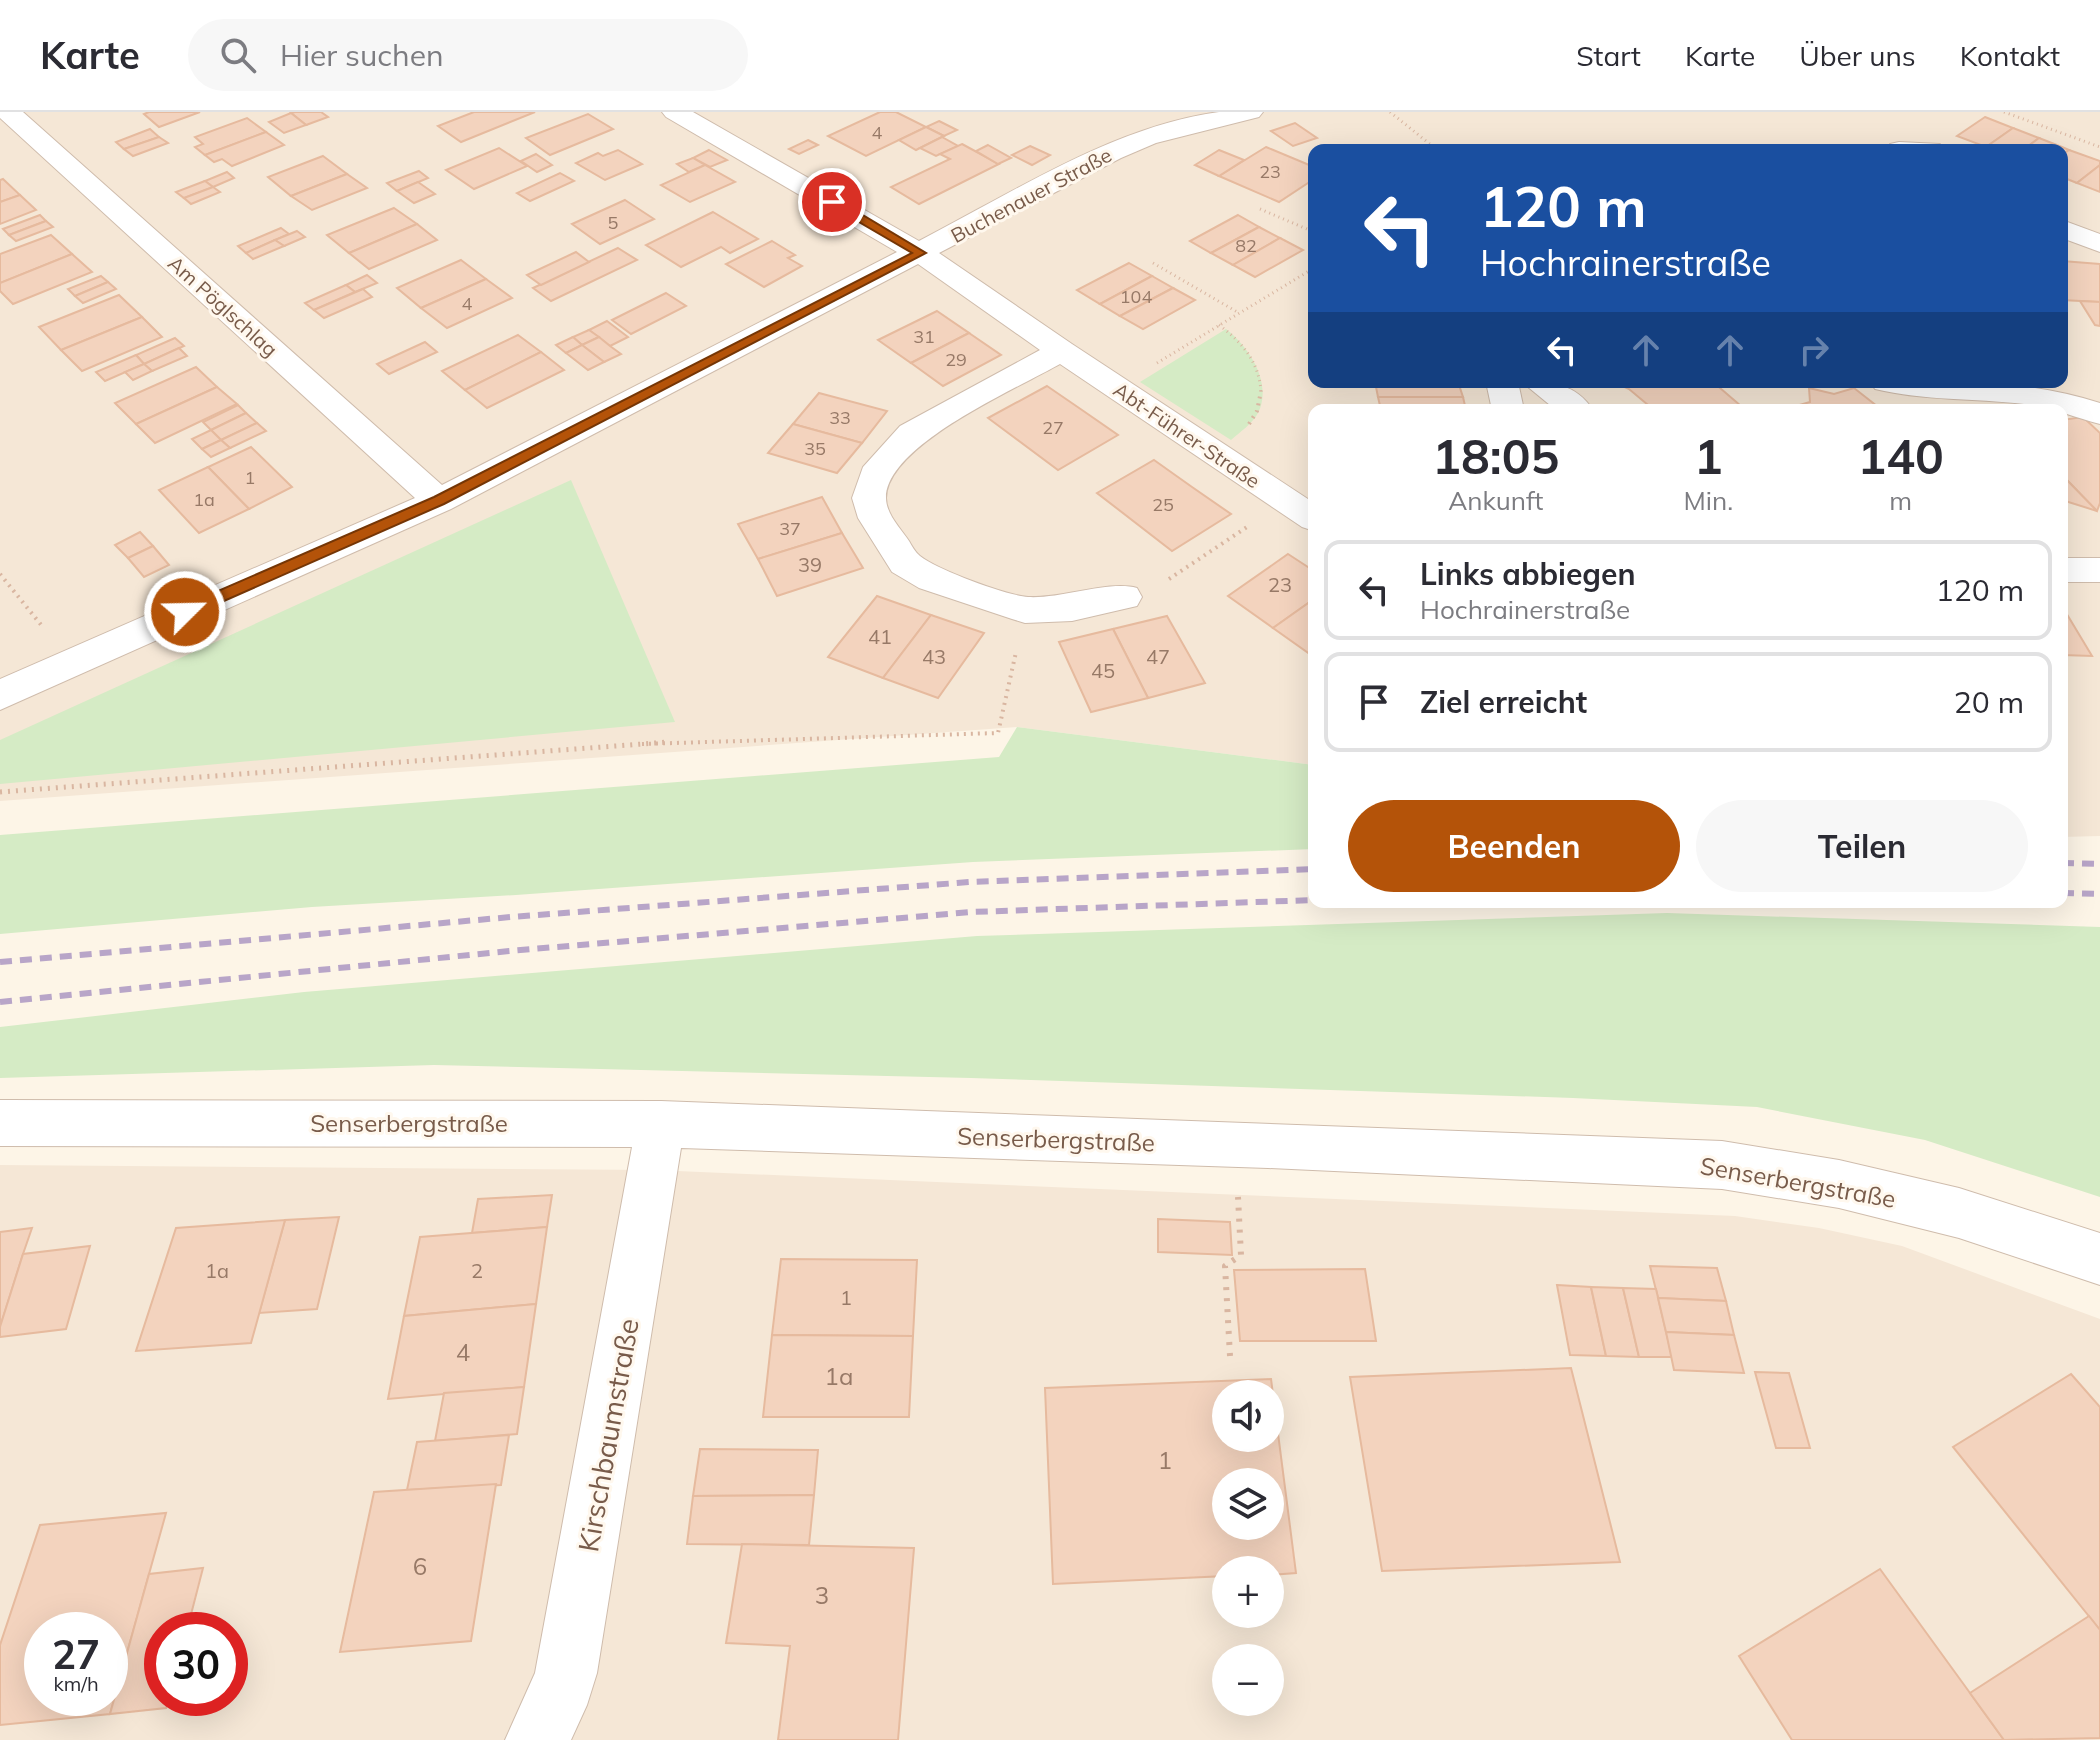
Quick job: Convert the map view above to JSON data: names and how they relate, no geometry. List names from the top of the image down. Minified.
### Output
{"streets":{"street":["Buchenauer Straße","Am Pöglschlag","Abt-Führer-Straße","Senserbergstraße","Kirschbaumstraße"]},"crossings":[["Buchenauer Straße","Am Pöglschlag"],["Buchenauer Straße","Abt-Führer-Straße"],["Senserbergstraße","Kirschbaumstraße"]],"house_numbers":["4","23","5","82","104","4","31","29","33","27","35","1","1a","25","37","39","23","41","43","47","45","1a","2","1","4","1a","1","6","3"],"page":{"header":"Karte","search":"Hier suchen","nav":["Start","Karte","Über uns","Kontakt"],"turn":["120 m","Hochrainerstraße"],"eta":["18:05","Ankunft","1","Min.","140","m"],"list":[{"name":"Links abbiegen","note":"Hochrainerstraße","value":"120 m"},{"name":"Ziel erreicht","value":"20 m"}],"buttons":["Beenden","Teilen"],"map_buttons":["+","−"],"speed":"27 km/h","limit":"30"}}
